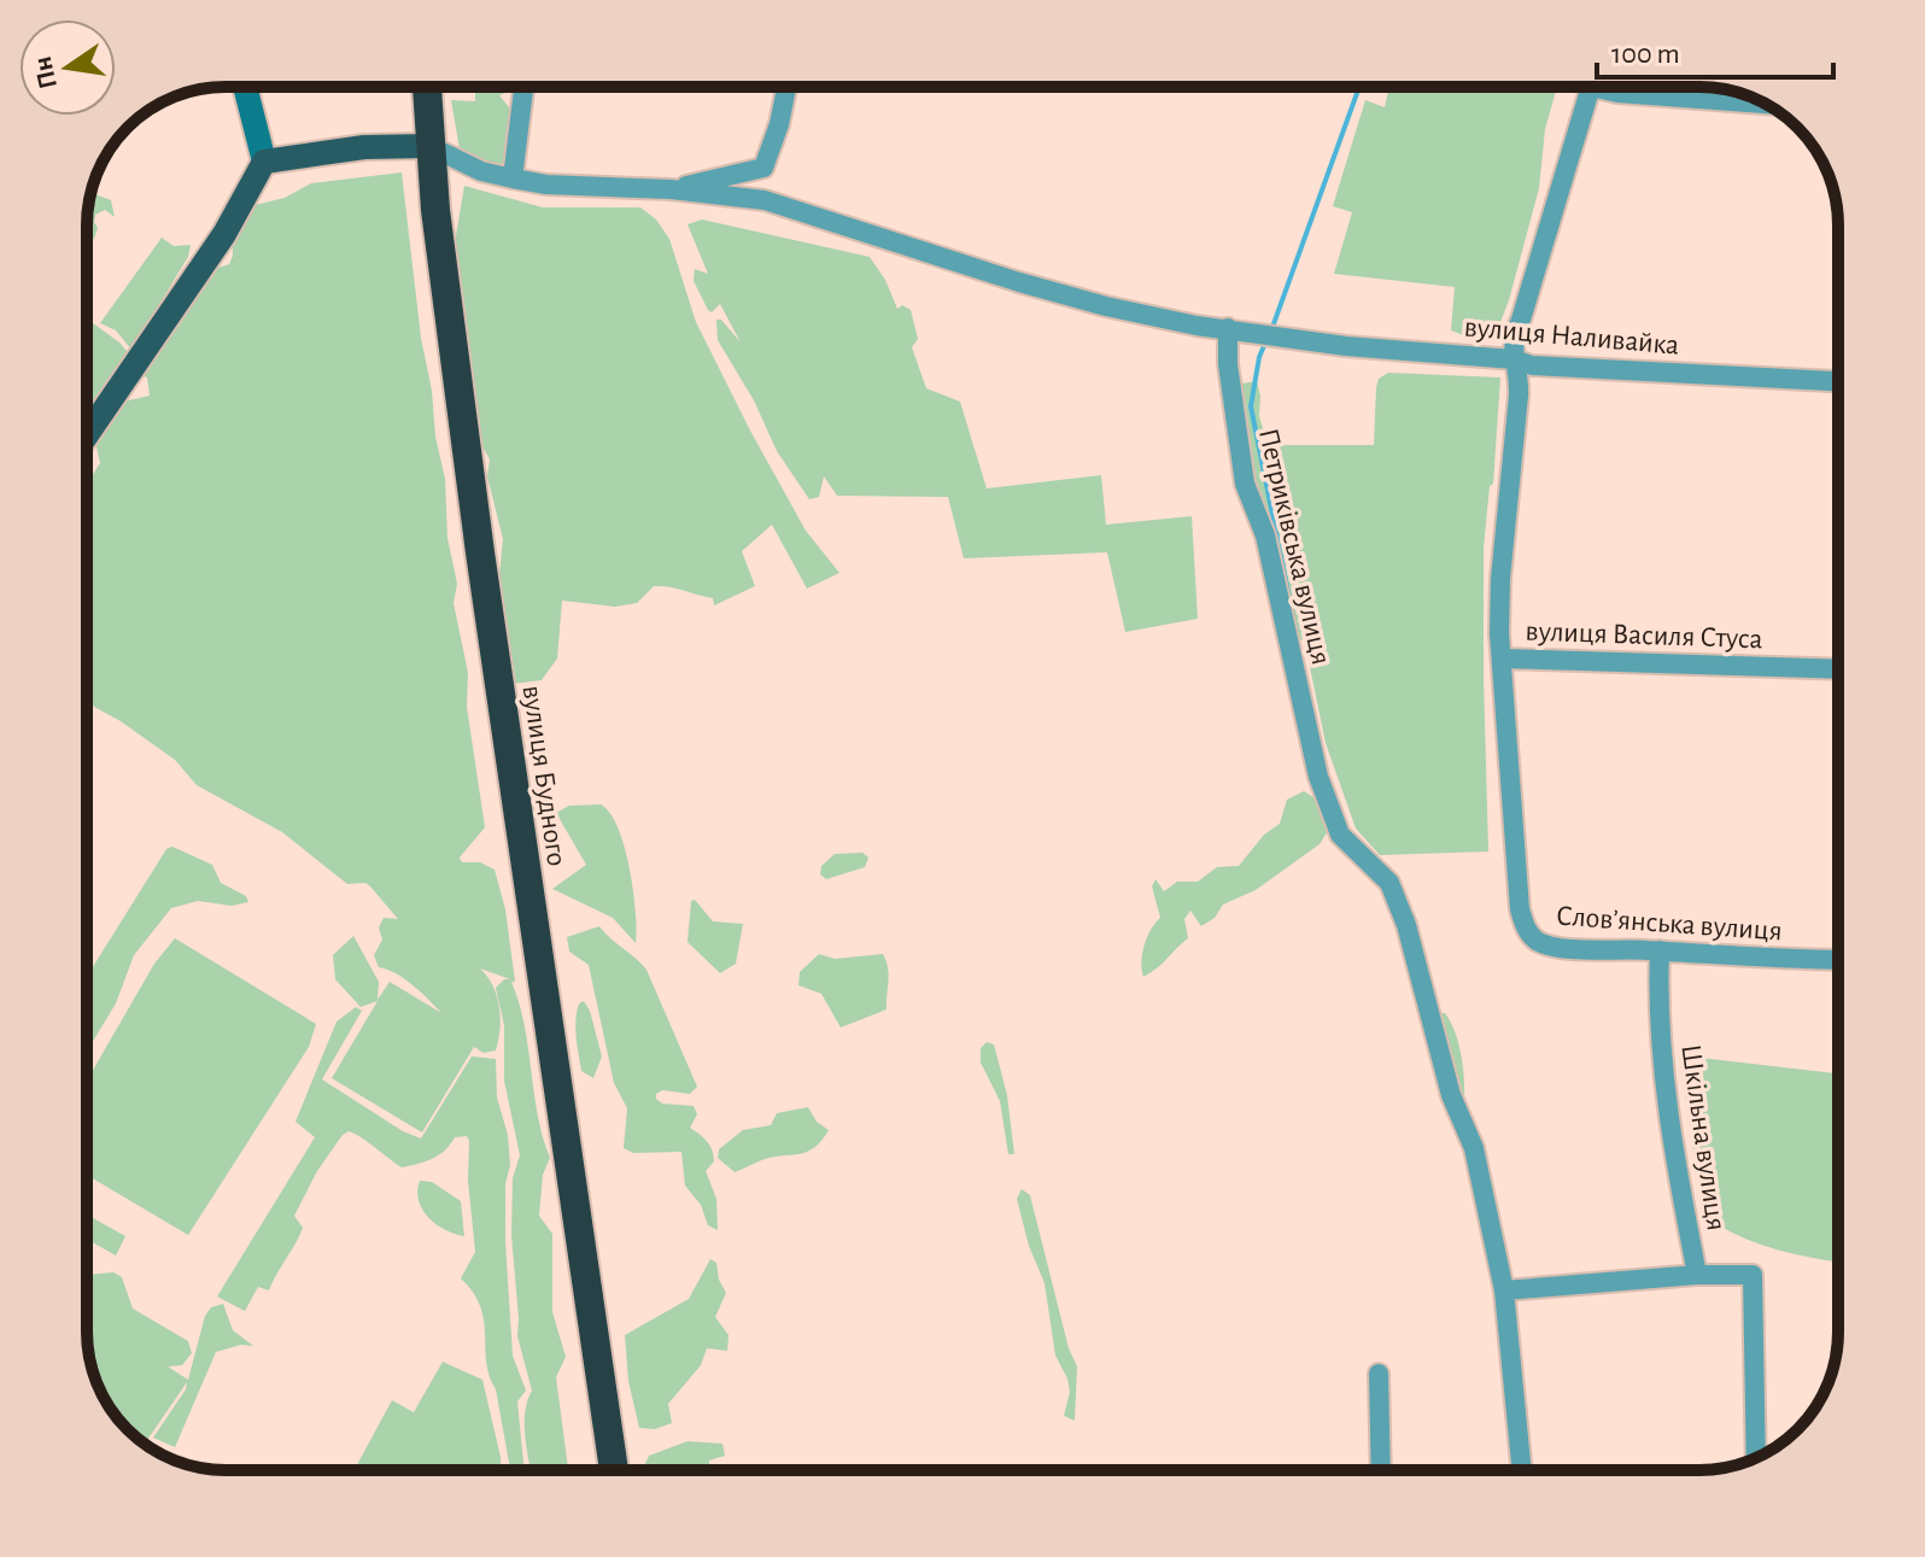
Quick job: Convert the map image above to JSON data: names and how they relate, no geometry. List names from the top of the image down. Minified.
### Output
{"streets":{"highway":["вулиця Будного"],"street":["вулиця Наливайка","Петриківська вулиця","вулиця Василя Стуса","Словʼянська вулиця","Шкільна вулиця"]},"crossings":[["вулиця Наливайка","Петриківська вулиця"],["вулиця Наливайка","вулиця Василя Стуса"],["вулиця Василя Стуса","Словʼянська вулиця"],["Словʼянська вулиця","Шкільна вулиця"]],"scale_bar":"100 m","north":"left"}
